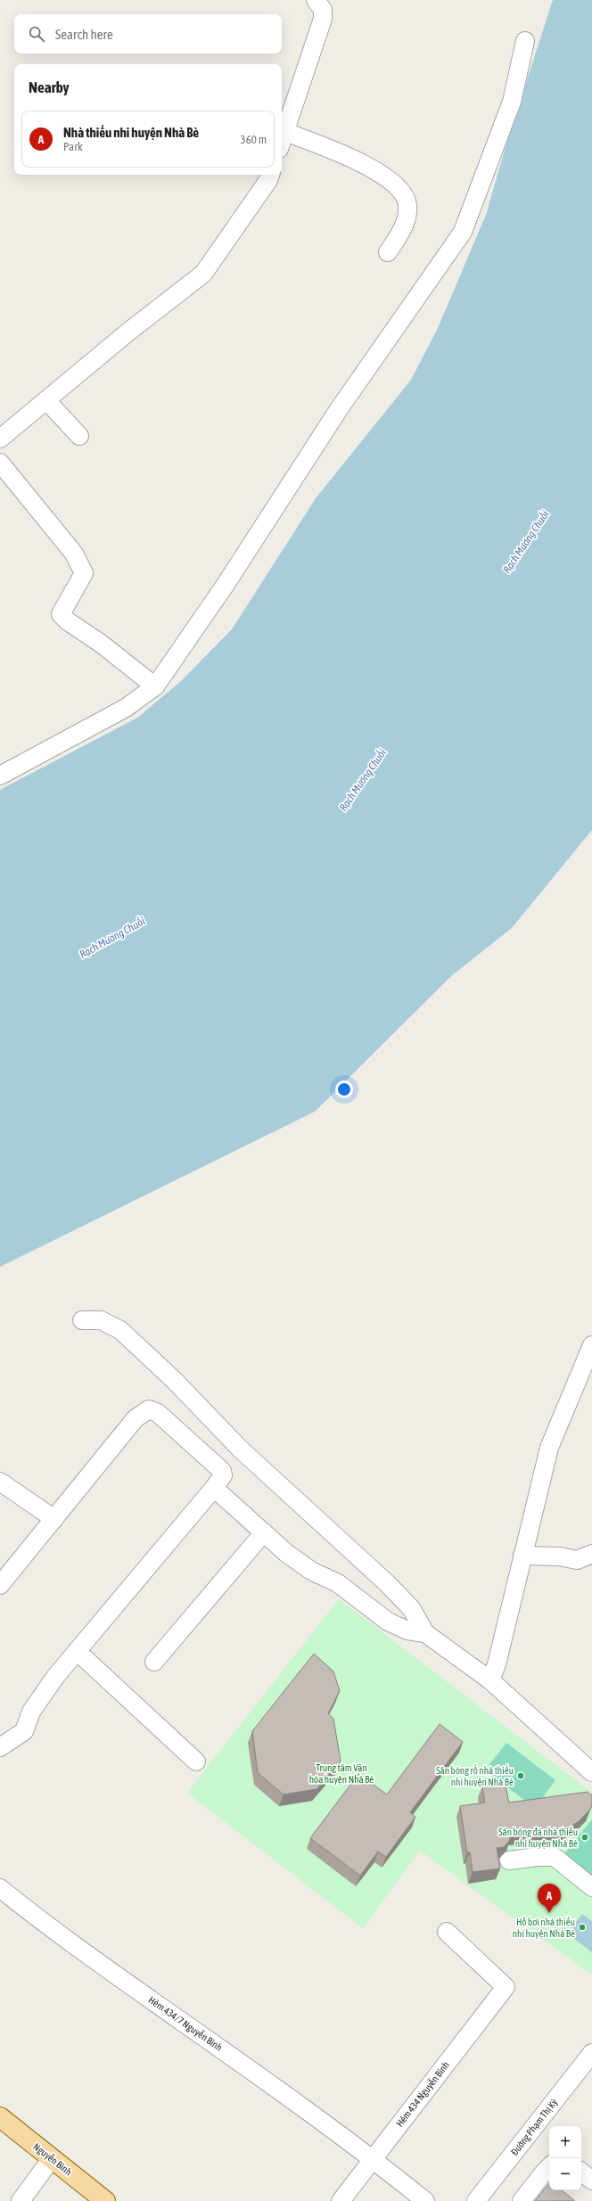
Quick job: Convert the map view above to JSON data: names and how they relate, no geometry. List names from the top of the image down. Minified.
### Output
{"streets":{"main road":["Nguyễn Bình"],"street":["Hẻm 434/7 Nguyễn Bình","Hẻm 434 Nguyễn Bình","Đường Phạm Thị Kỳ"]},"crossings":[["Hẻm 434/7 Nguyễn Bình","Hẻm 434 Nguyễn Bình"]],"water":["Rạch Mương Chuối"],"parks":["Trung tâm Văn hóa huyện Nhà Bè"],"places":["Sân bóng rổ nhà thiếu nhi huyện Nhà Bè","Sân bóng đá nhà thiếu nhi huyện Nhà Bè","Hồ bơi nhà thiếu nhi huyện Nhà Bè"],"page":{"search":"Search here","heading":"Nearby","list":[{"mark":"A","name":"Nhà thiếu nhi huyện Nhà Bè","note":"Park","value":"360 m"}],"pins":"A","map_buttons":["+","−"]}}
